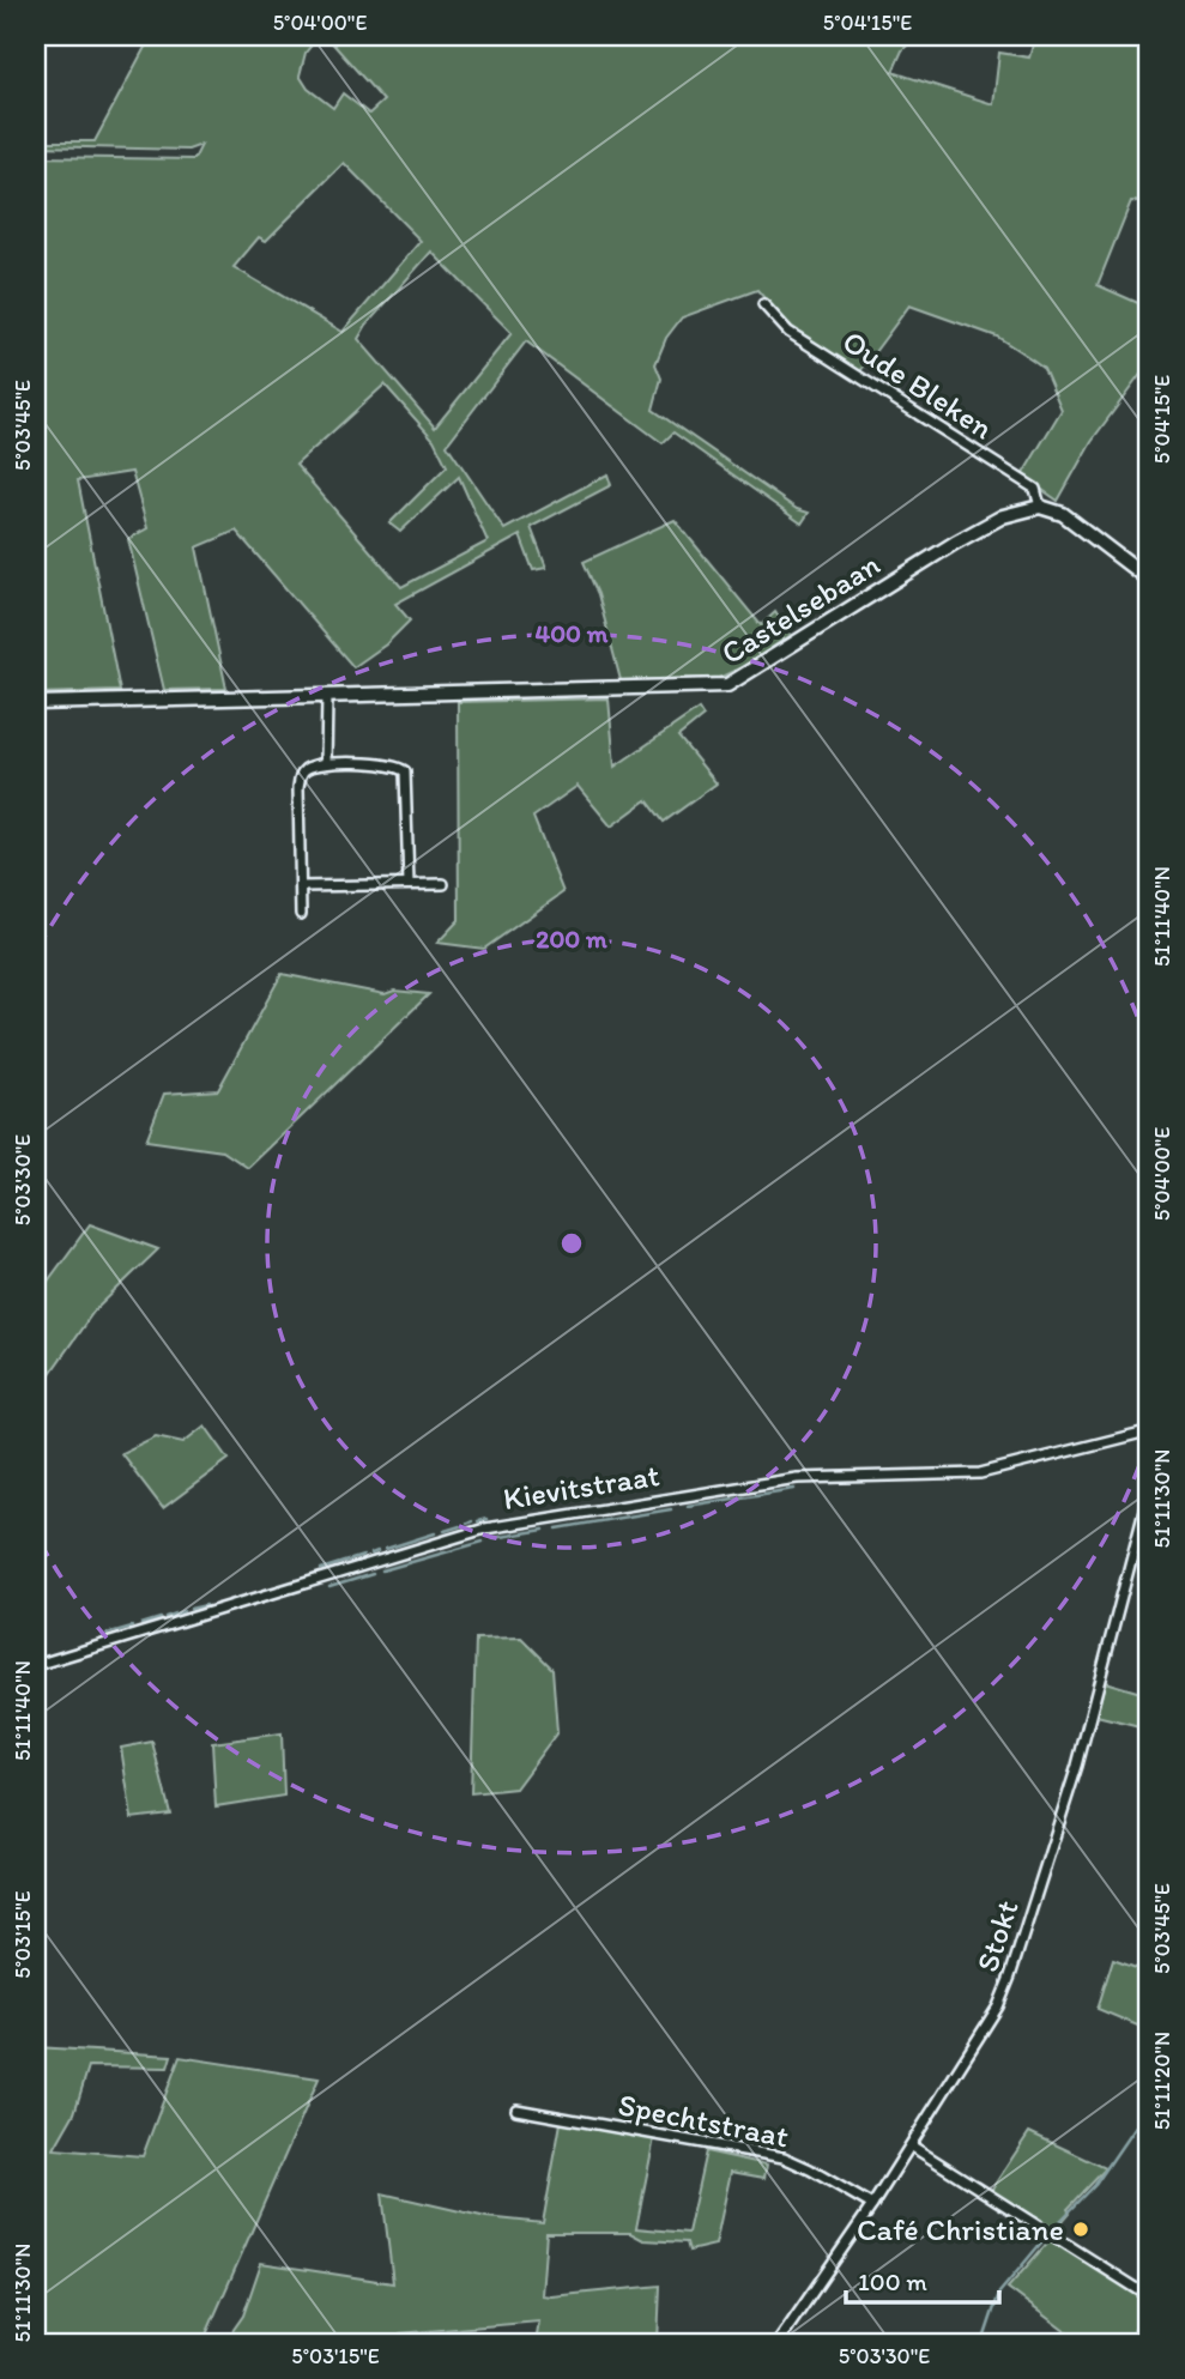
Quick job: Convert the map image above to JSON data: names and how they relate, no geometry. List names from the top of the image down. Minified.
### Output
{"streets":{"street":["Oude Bleken","Castelsebaan","Kievitstraat","Stokt","Spechtstraat"]},"crossings":[["Oude Bleken","Castelsebaan"],["Stokt","Spechtstraat"]],"places":["Café Christiane"],"scale_bar":"100 m","coordinates":["5°04'00\"E","5°04'15\"E","5°03'45\"E","51°11'40\"N","5°03'30\"E","51°11'30\"N","5°03'15\"E","51°11'20\"N"],"rings":["400 m","200 m"]}
